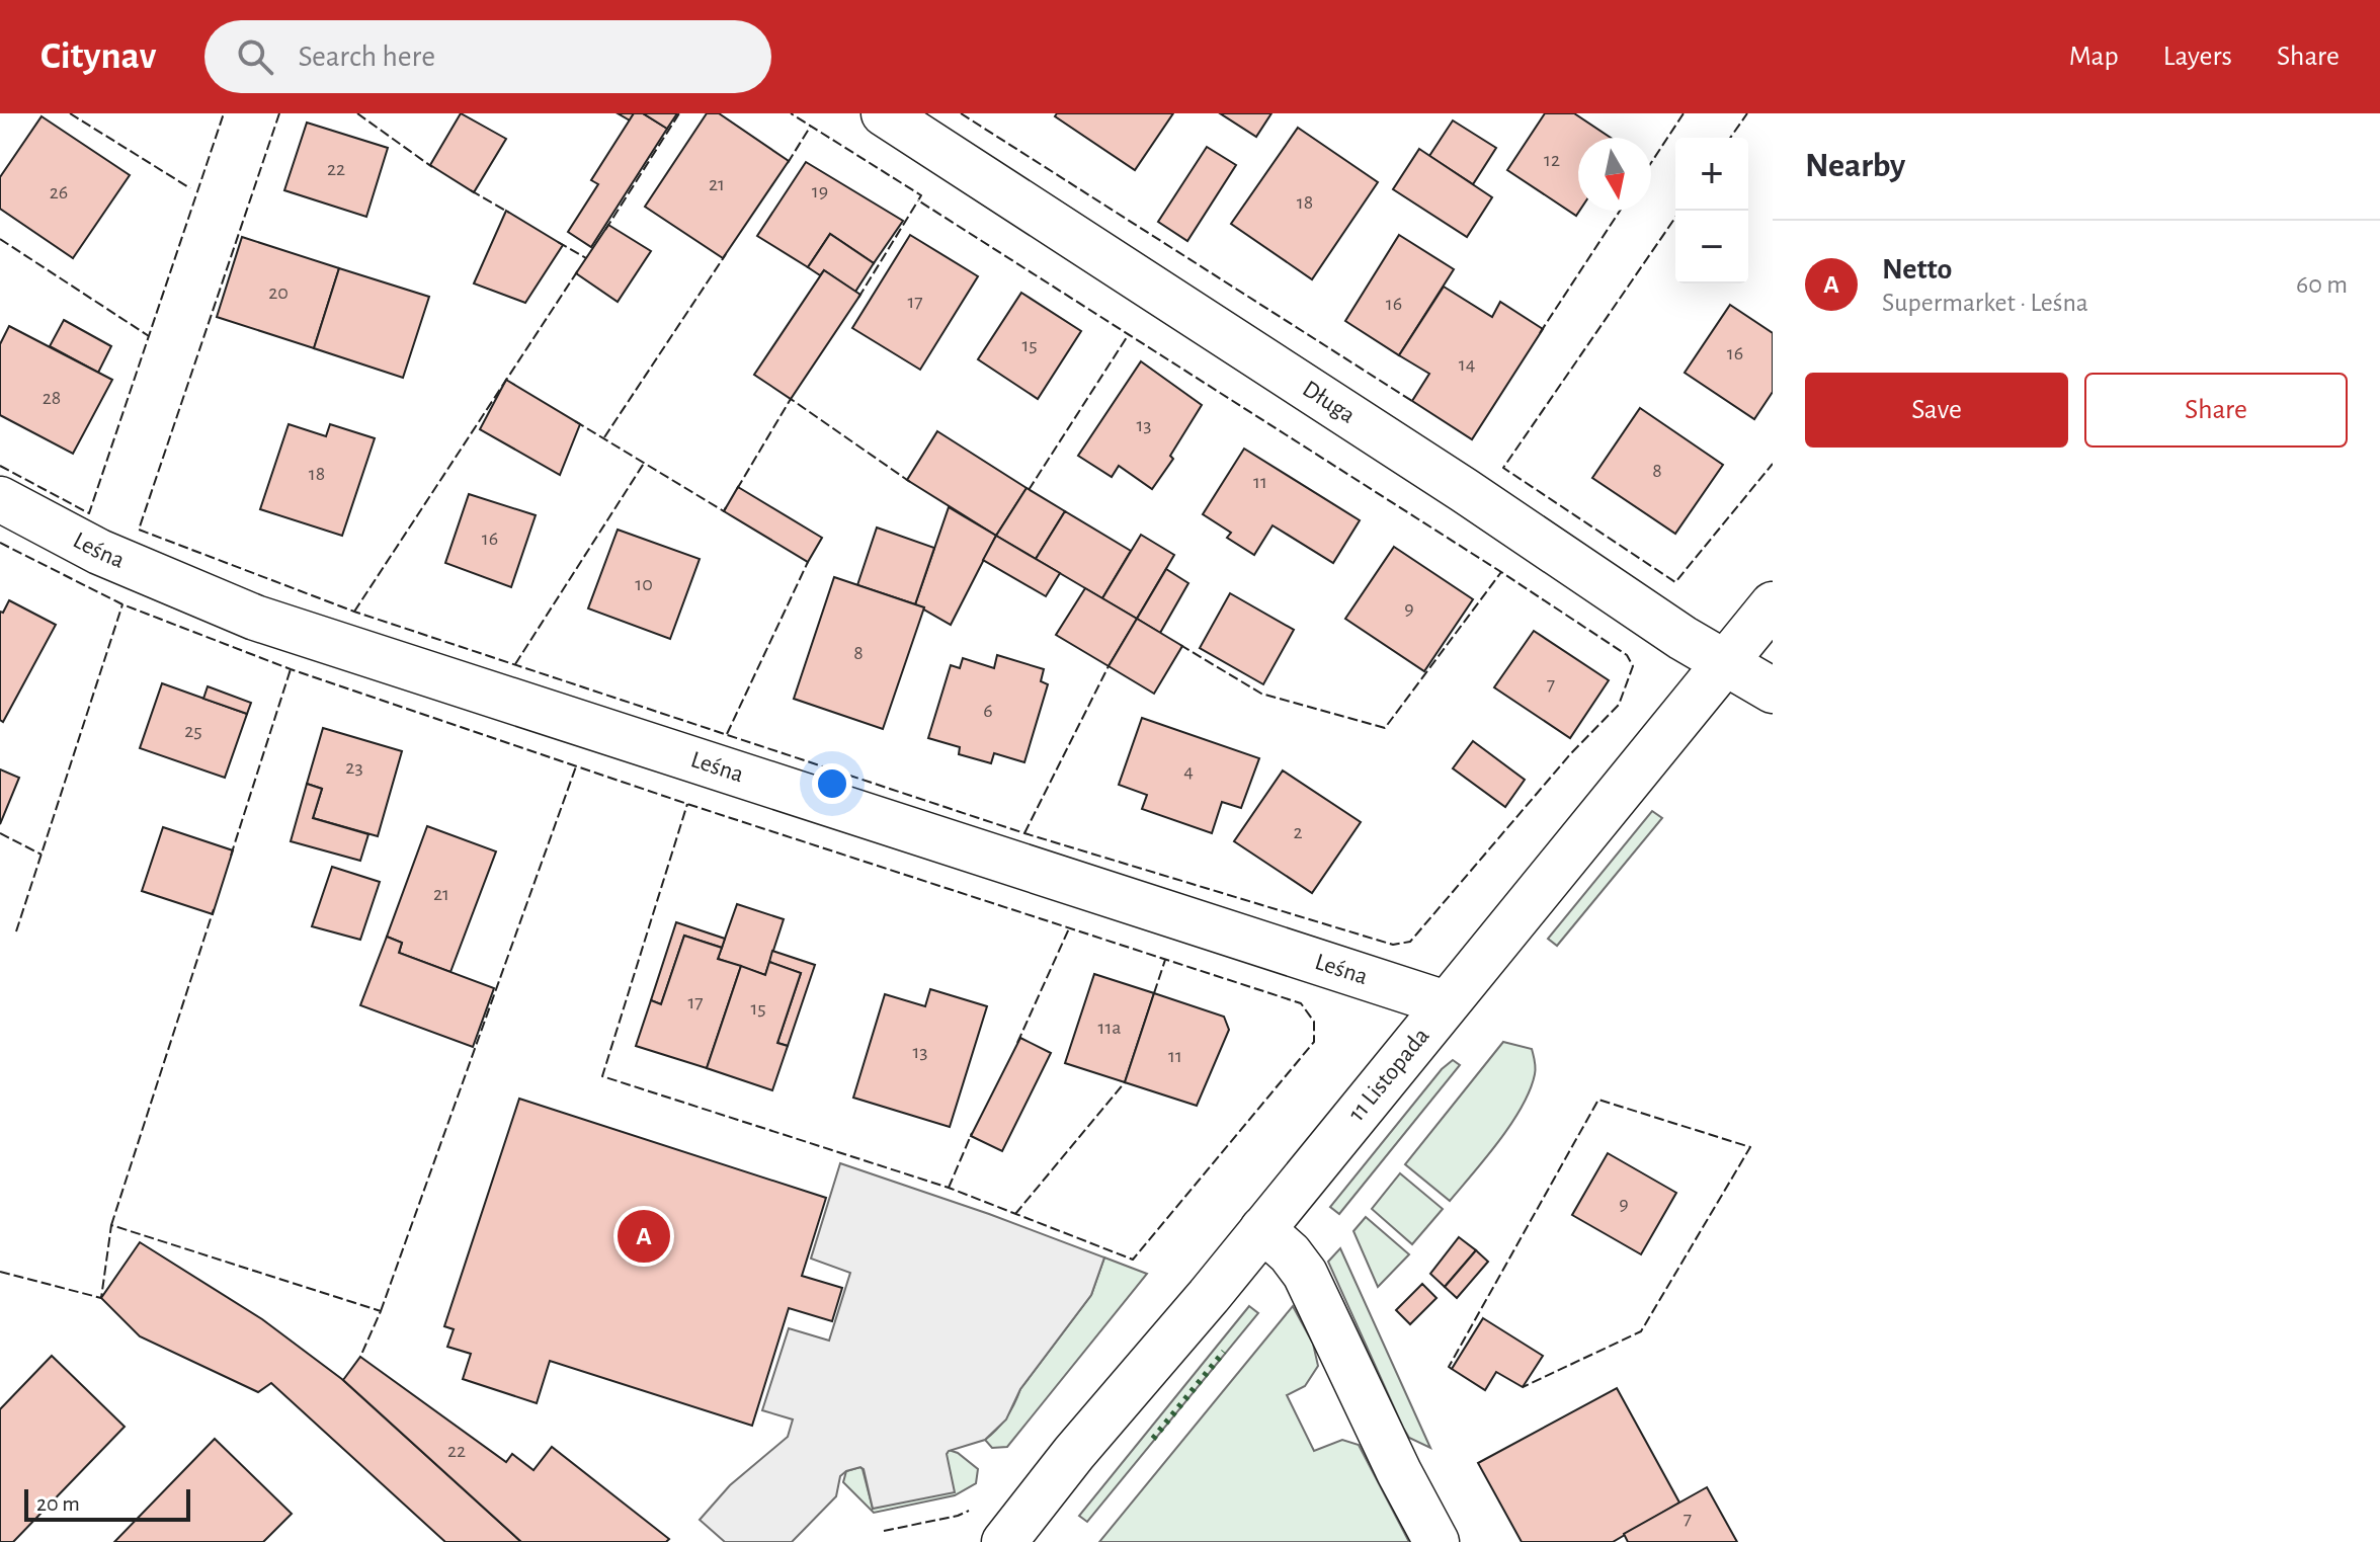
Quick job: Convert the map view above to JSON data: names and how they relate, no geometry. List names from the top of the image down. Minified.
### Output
{"streets":{"street":["Długa","Leśna","11 Listopada"]},"crossings":[["Długa","11 Listopada"],["Leśna","11 Listopada"]],"house_numbers":["12","22","21","19","26","18","20","17","16","15","16","14","28","13","8","18","11","16","10","9","8","7","6","25","23","4","2","21","17","15","11a","13","11","9","22","7"],"scale_bar":"20 m","north":"bottom","page":{"header":"Citynav","search":"Search here","nav":["Map","Layers","Share"],"heading":"Nearby","map_buttons":["+","−"],"list":[{"mark":"A","name":"Netto","note":"Supermarket · Leśna","value":"60 m"}],"buttons":["Save","Share"],"pins":"A","scale":"20 m"}}
